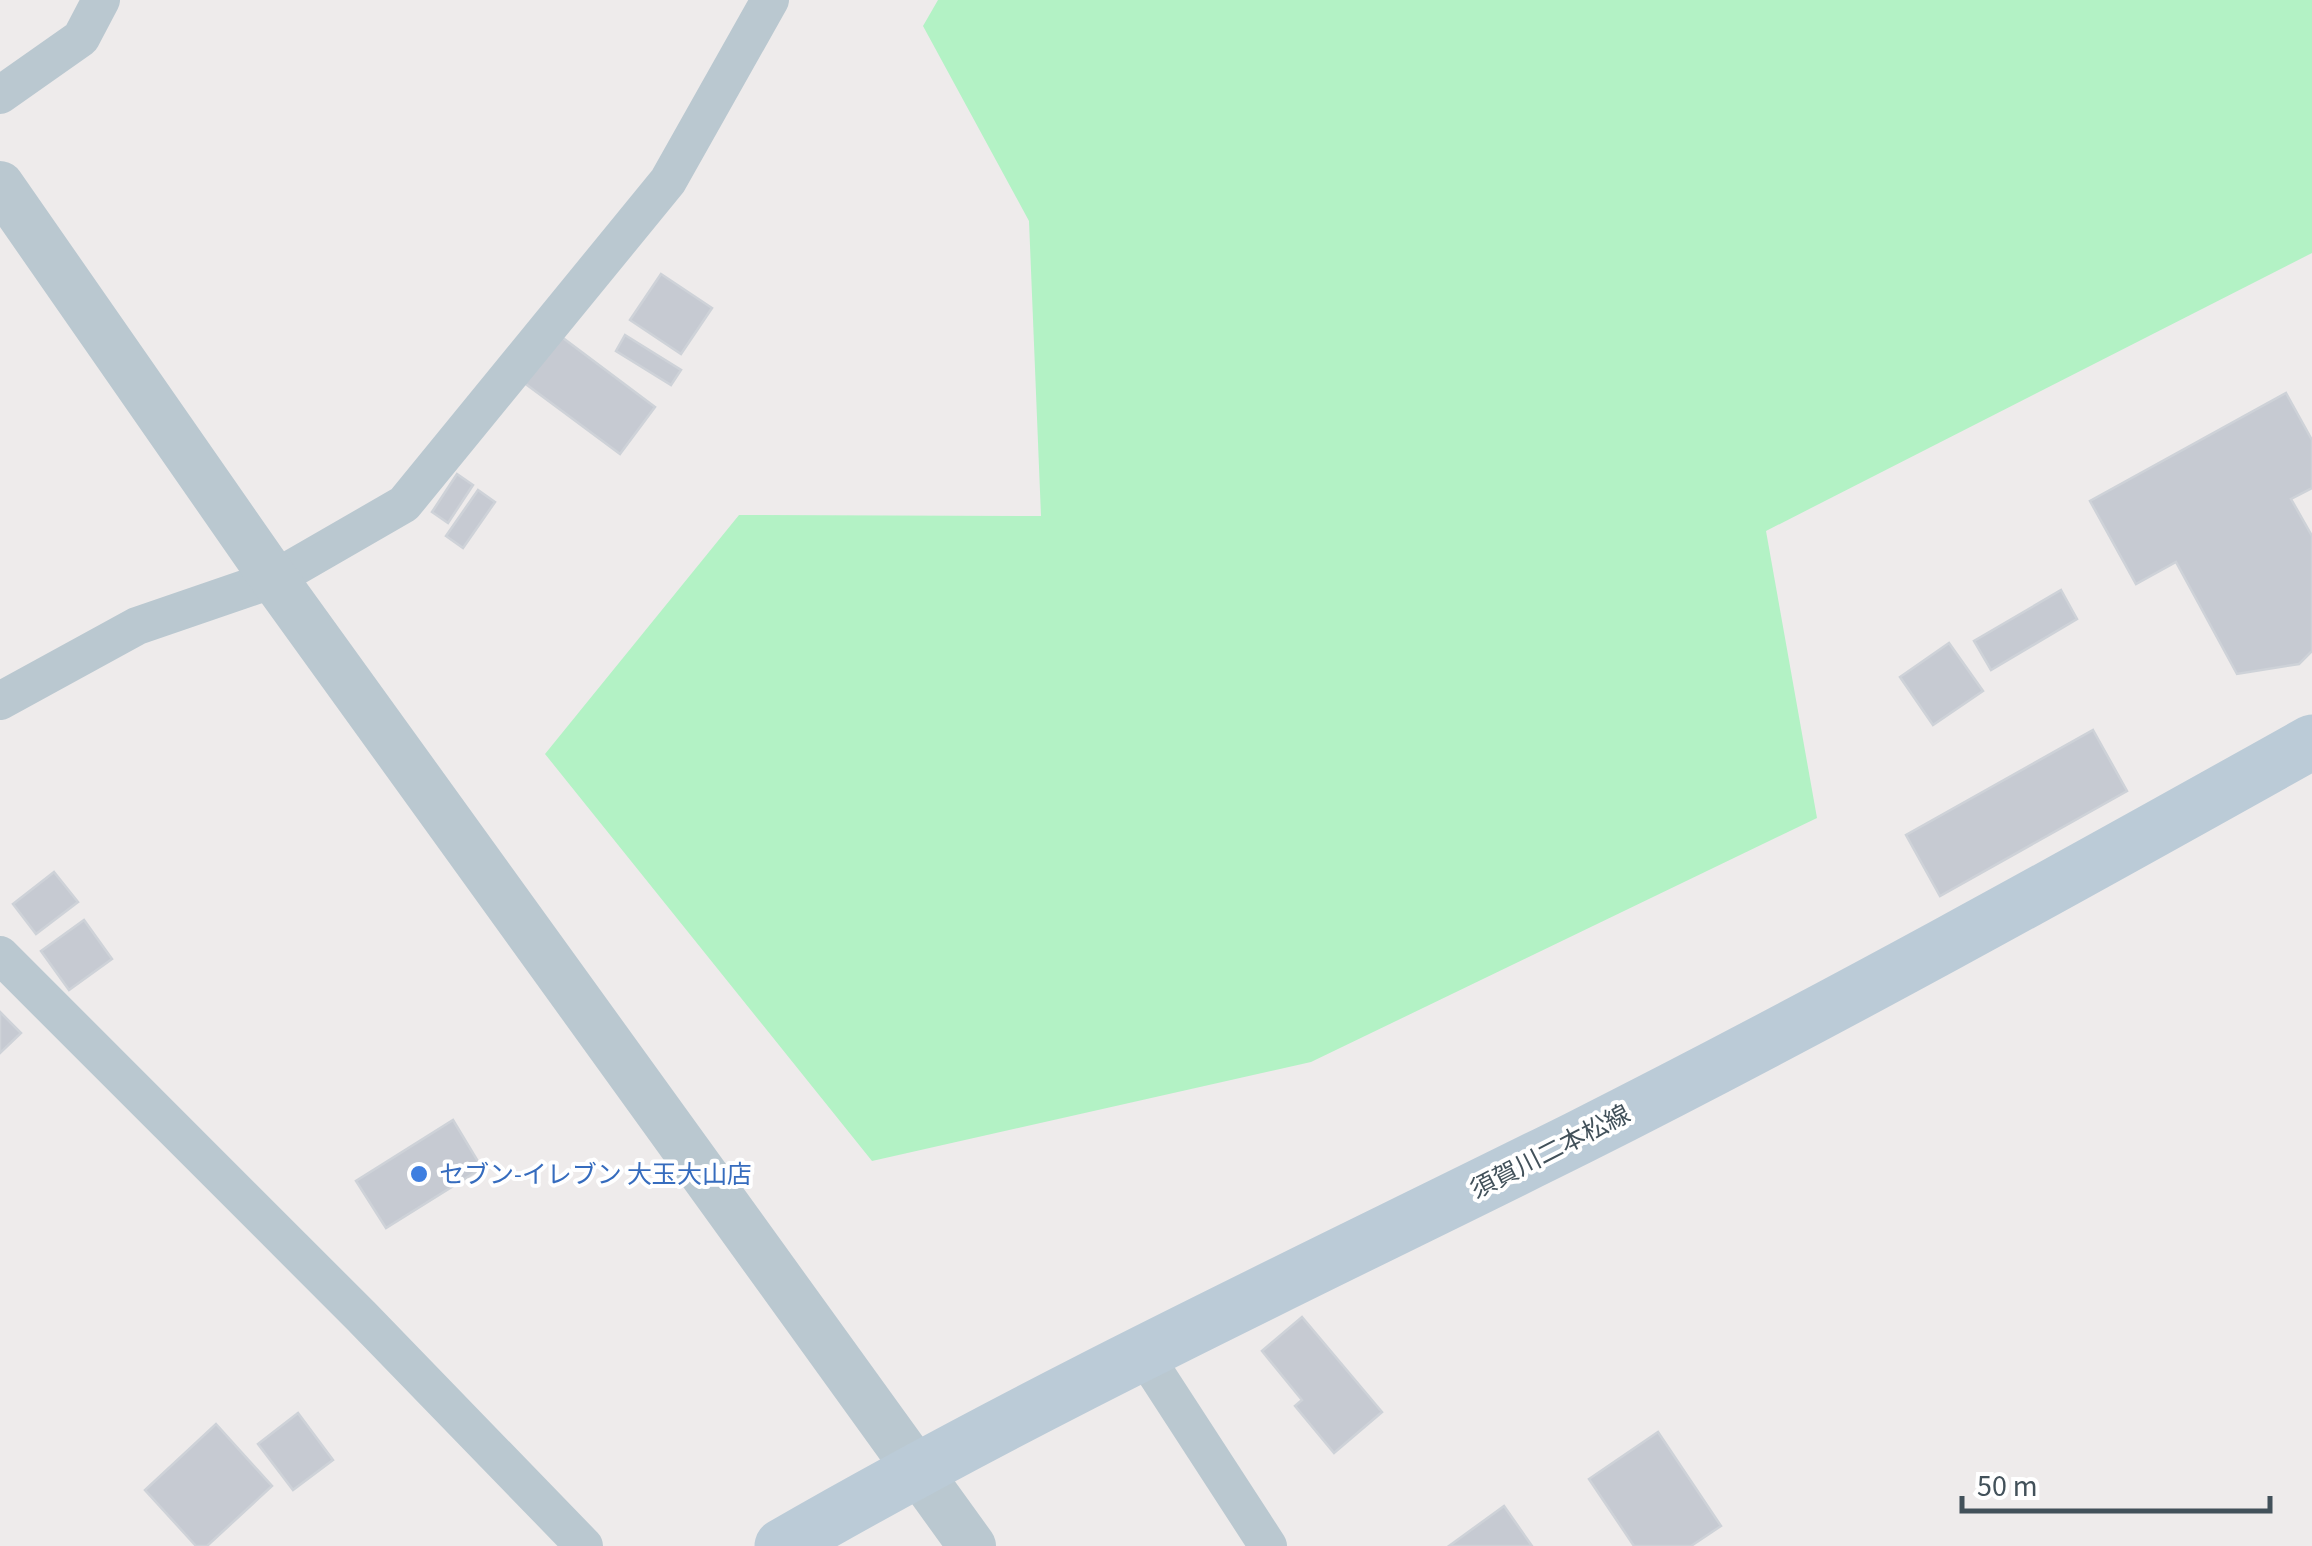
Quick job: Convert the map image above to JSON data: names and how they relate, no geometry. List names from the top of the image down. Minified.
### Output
{"streets":{"main road":["須賀川二本松線"]},"places":["セブン-イレブン 大玉大山店"],"scale_bar":"50 m"}
